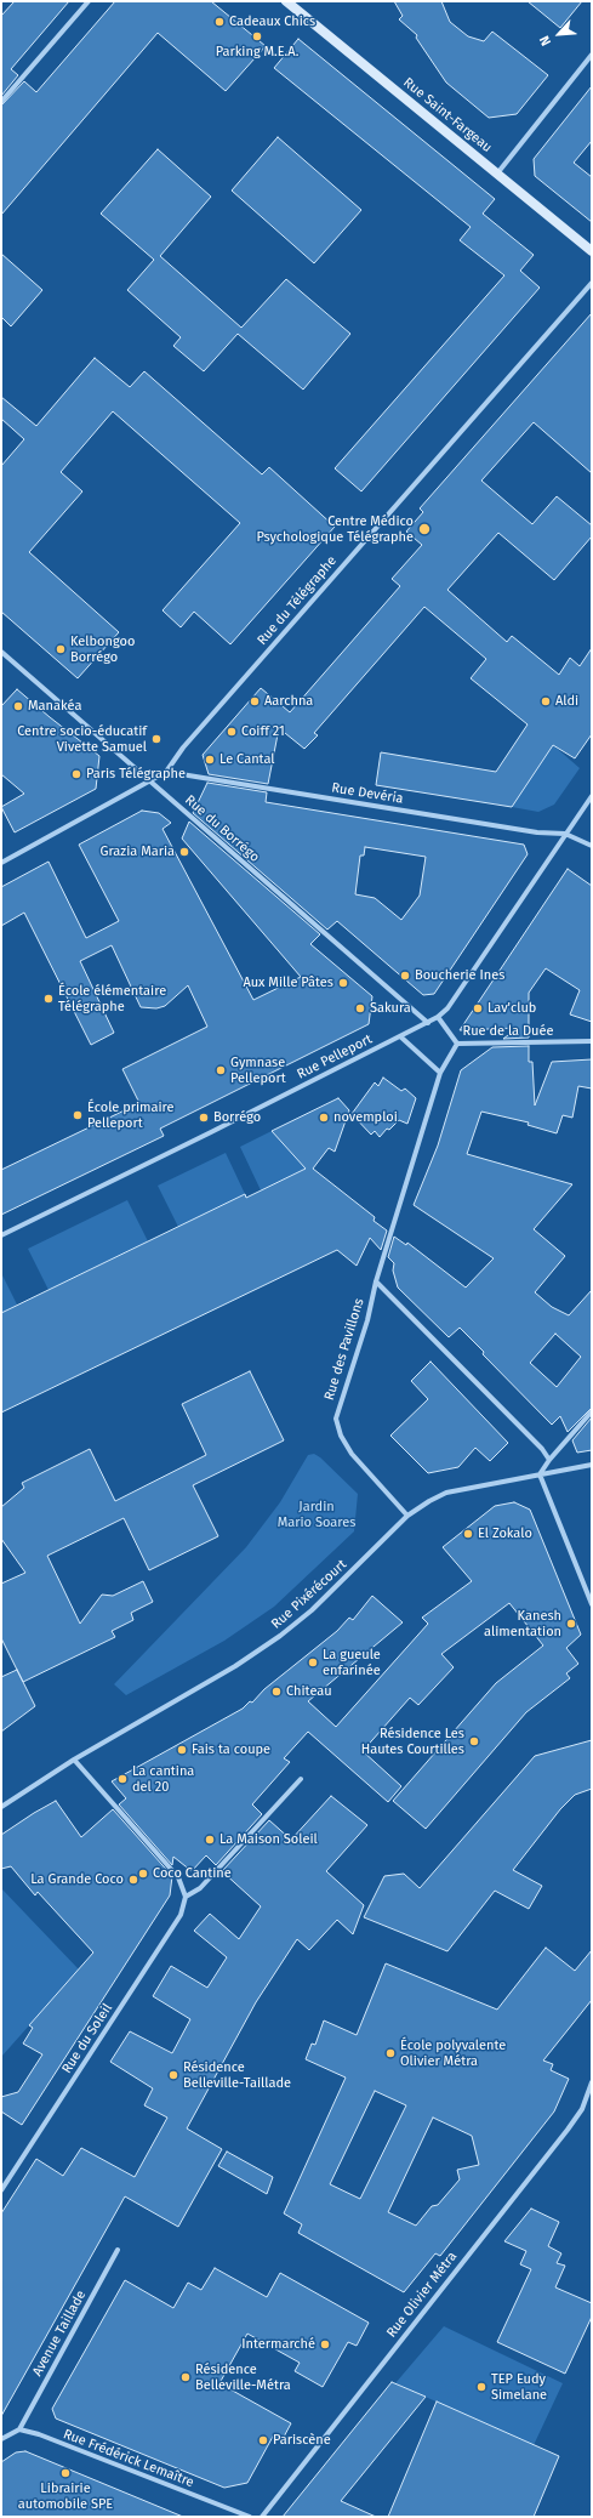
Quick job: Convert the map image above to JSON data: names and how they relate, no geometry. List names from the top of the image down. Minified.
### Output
{"streets":{"street":["Rue Saint-Fargeau","Rue du Télégraphe","Rue Devéria","Rue du Borrégo","Rue de la Duée","Rue Pelleport","Rue des Pavillons","Rue Pixérécourt","Rue du Soleil","Rue Olivier Métra","Avenue Taillade","Rue Frédérick Lemaître"]},"crossings":[["Rue du Télégraphe","Rue Devéria"],["Rue du Télégraphe","Rue du Borrégo"],["Rue Devéria","Rue Pelleport"],["Rue du Borrégo","Rue Pelleport"],["Rue de la Duée","Rue Pelleport"],["Rue de la Duée","Rue des Pavillons"],["Rue des Pavillons","Rue Pixérécourt"],["Avenue Taillade","Rue Frédérick Lemaître"]],"parks":["Jardin Mario Soares"],"places":["Cadeaux Chics","Parking M.E.A.","Centre Médico Psychologique Télégraphe","Kelbongoo Borrégo","Aarchna","Aldi","Manakéa","Coiff 21","Centre socio-éducatif Vivette Samuel","Le Cantal","Paris Télégraphe","Grazia Maria","Boucherie Ines","Aux Mille Pâtes","École élémentaire Télégraphe","Sakura","Lav'club","Gymnase Pelleport","École primaire Pelleport","Borrégo","novemploi","El Zokalo","Kanesh alimentation","La gueule enfarinée","Chiteau","Résidence Les Hautes Courtilles","Fais ta coupe","La cantina del 20","La Maison Soleil","Coco Cantine","La Grande Coco","École polyvalente Olivier Métra","Résidence Belleville-Taillade","Intermarché","Résidence Belleville-Métra","TEP Eudy Simelane","Pariscène","Librairie automobile SPE"],"north":"bottom left"}
